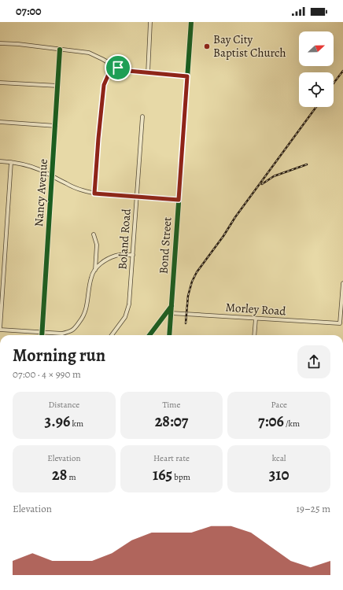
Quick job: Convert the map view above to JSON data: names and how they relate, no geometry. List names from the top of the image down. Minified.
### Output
{"streets":{"street":["Nancy Avenue","Boland Road","Bond Street","Morley Road"]},"crossings":[["Bond Street","Morley Road"]],"places":["Bay City Baptist Church"],"north":"right","page":{"status":"07:00","heading":["Morning run","07:00 · 4 × 990 m"],"stats":[["Distance","3.96 km"],["Time","28:07"],["Pace","7:06 /km"],["Elevation","28 m"],["Heart rate","165 bpm"],["kcal","310"]],"chart":["Elevation","19–25 m"]}}
